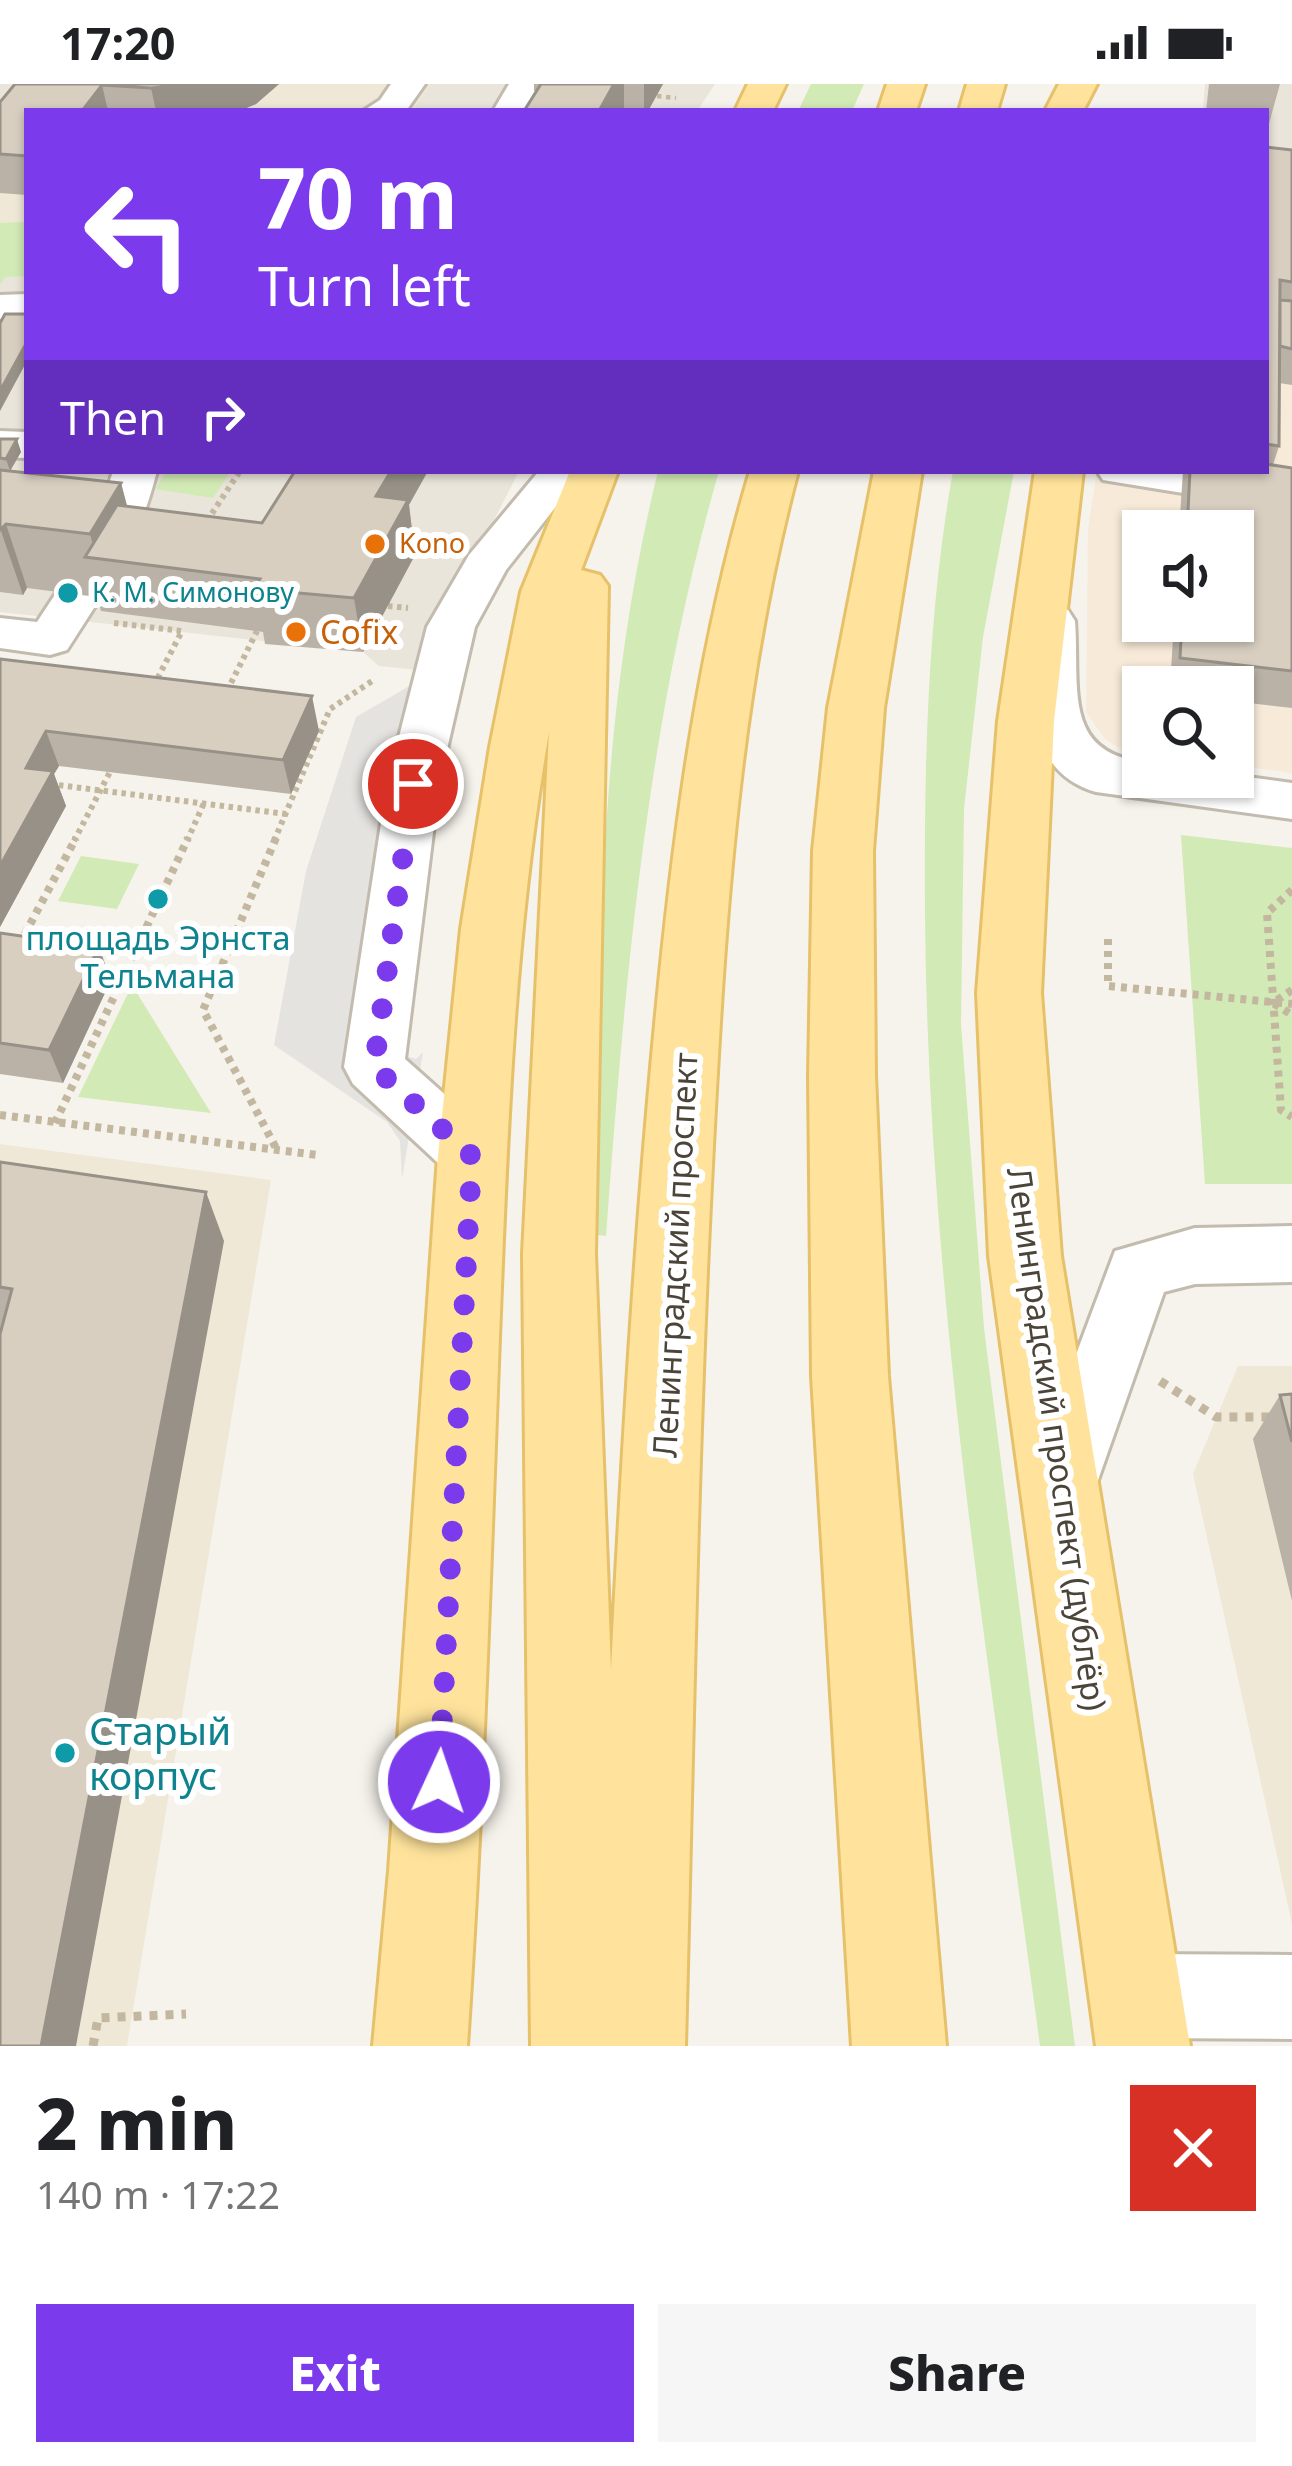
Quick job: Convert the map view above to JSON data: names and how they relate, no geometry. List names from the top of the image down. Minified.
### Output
{"streets":{"main road":["Ленинградский проспект","Ленинградский проспект (дублёр)"]},"places":["Kono","К. М. Симонову","Cofix","площадь Эрнста Тельмана","Старый корпус"],"page":{"status":"17:20","turn":["70 m","Turn left"],"then":"Then","heading":["2 min","140 m · 17:22"],"buttons":["Exit","Share"]}}
